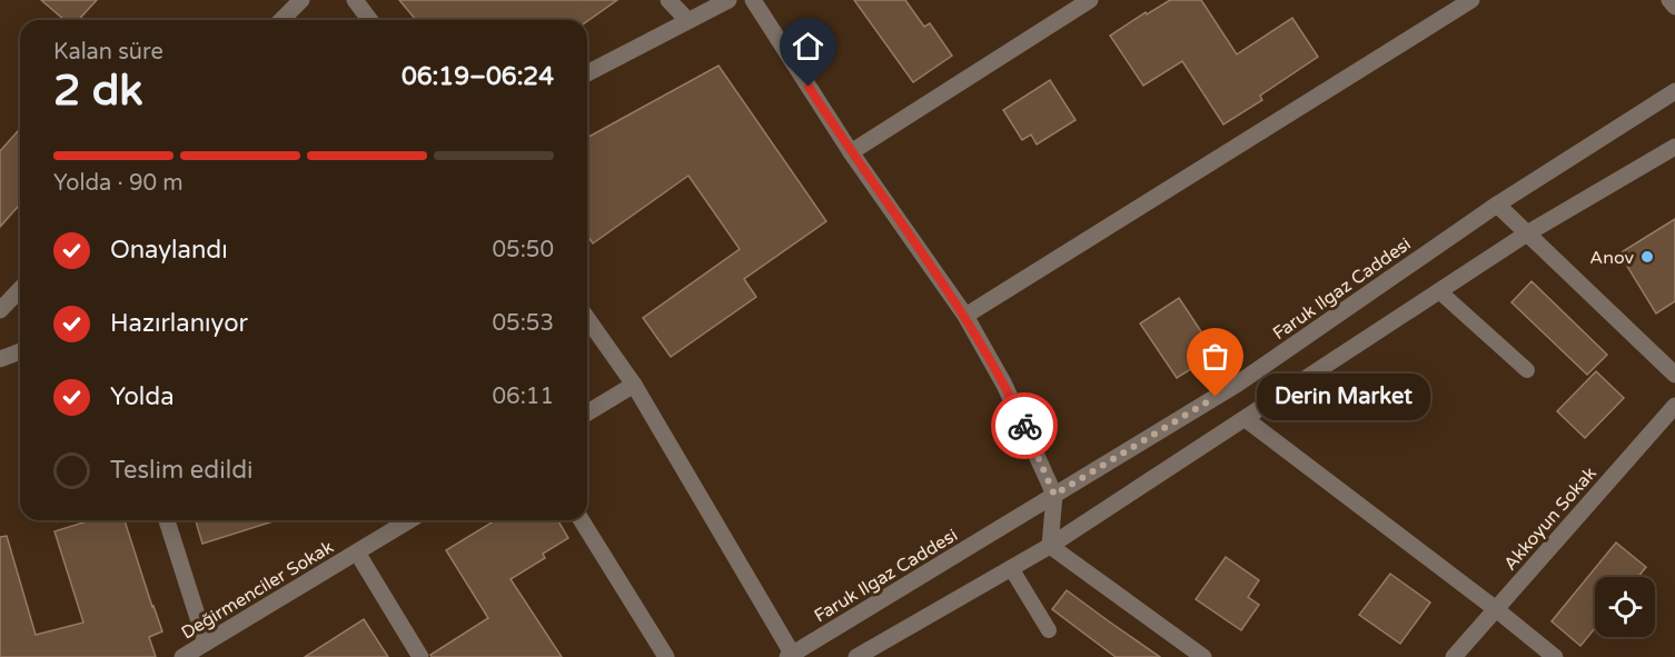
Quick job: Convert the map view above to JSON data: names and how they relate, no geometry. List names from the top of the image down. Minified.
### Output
{"streets":{"street":["Faruk Ilgaz Caddesi","Akkoyun Sokak","Değirmenciler Sokak"]},"places":["Anov","Derin Market"],"page":{"heading":["2 dk","Kalan süre","06:19–06:24"],"bar":"Yolda · 90 m","list":[["Onaylandı","05:50"],["Hazırlanıyor","05:53"],["Yolda","06:11"],"Teslim edildi"],"bubble":"Derin Market"}}
